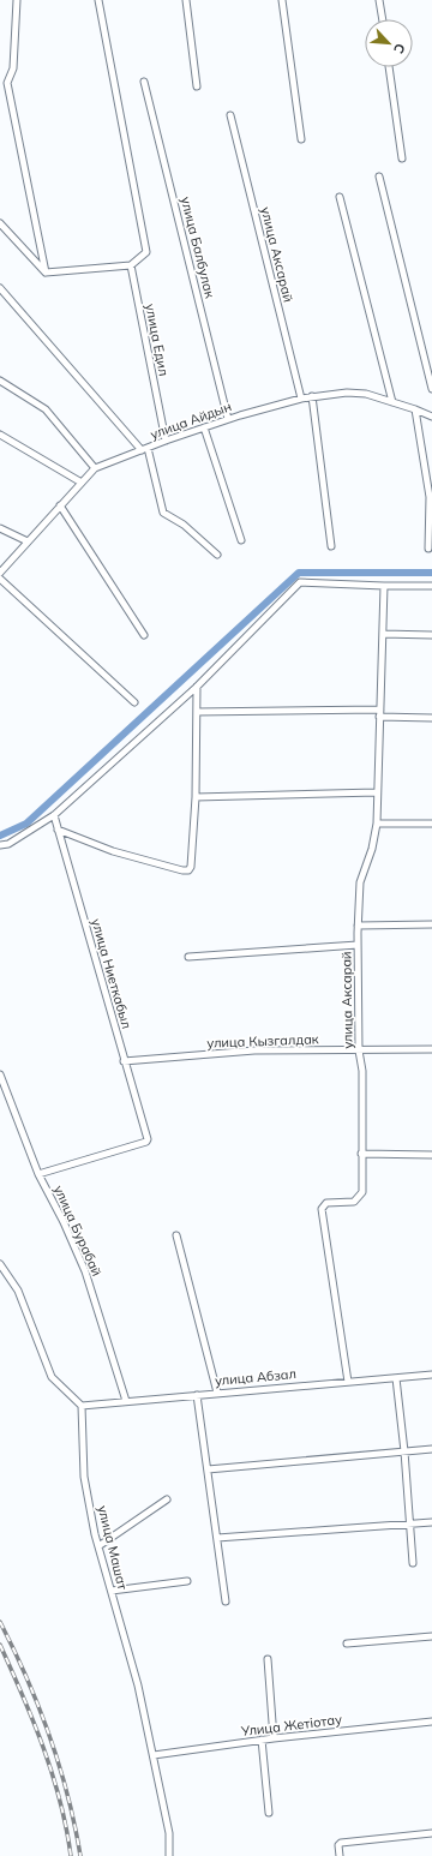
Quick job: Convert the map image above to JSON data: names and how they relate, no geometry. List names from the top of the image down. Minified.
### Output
{"streets":{"street":["улица Балбулак","улица Аксарай","улица Едил","улица Айдын","улица Ниеткабыл","улица Кызгалдак","улица Бурабай","улица Абзал","улица Машат","Улица Жетіотау"]},"crossings":[["улица Балбулак","улица Айдын"],["улица Аксарай","улица Айдын"],["улица Аксарай","улица Кызгалдак"],["улица Аксарай","улица Абзал"],["улица Едил","улица Айдын"],["улица Ниеткабыл","улица Кызгалдак"],["улица Ниеткабыл","улица Бурабай"],["улица Бурабай","улица Абзал"],["улица Абзал","улица Машат"],["улица Машат","Улица Жетіотау"]],"north":"bottom right"}
